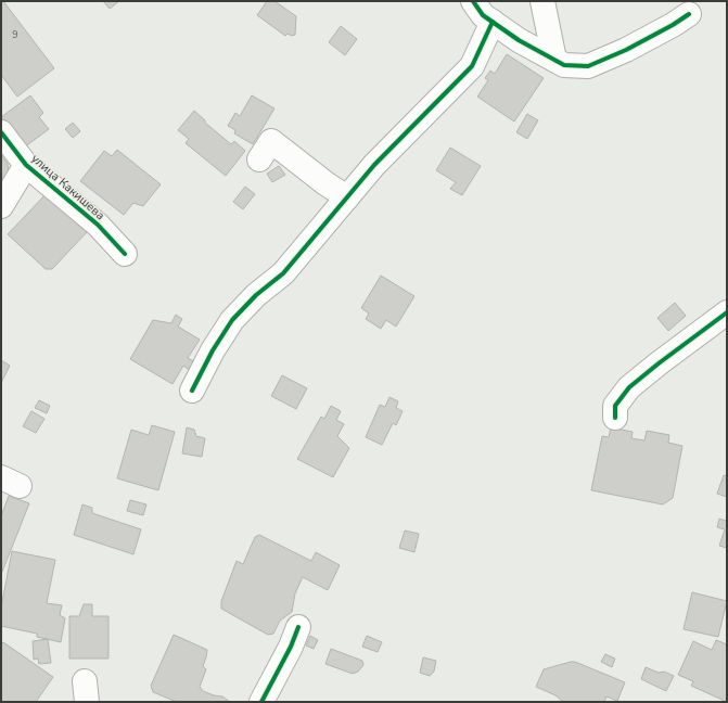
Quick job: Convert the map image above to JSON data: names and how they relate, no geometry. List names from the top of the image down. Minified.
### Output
{"streets":{"street":["улица Какишева"]},"house_numbers":["9"]}
